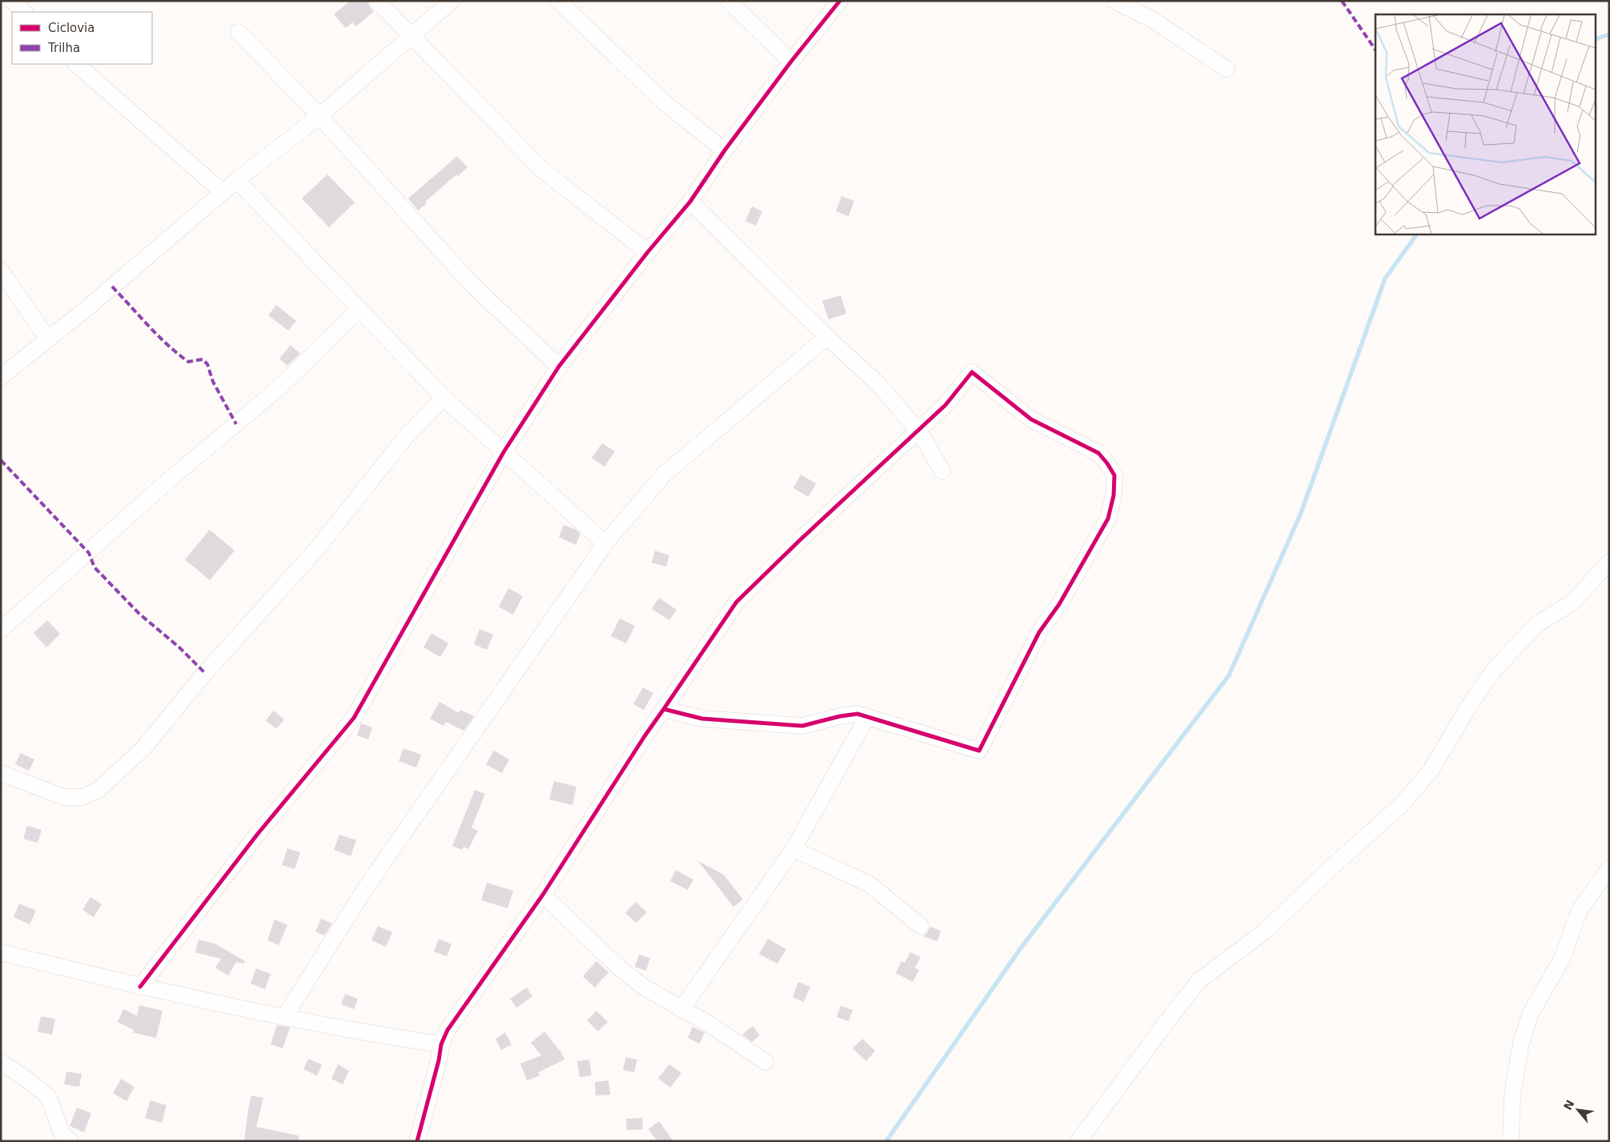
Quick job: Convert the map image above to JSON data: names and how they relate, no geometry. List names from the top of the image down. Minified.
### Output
{"legend":["Ciclovia","Trilha"],"north":"top left"}
